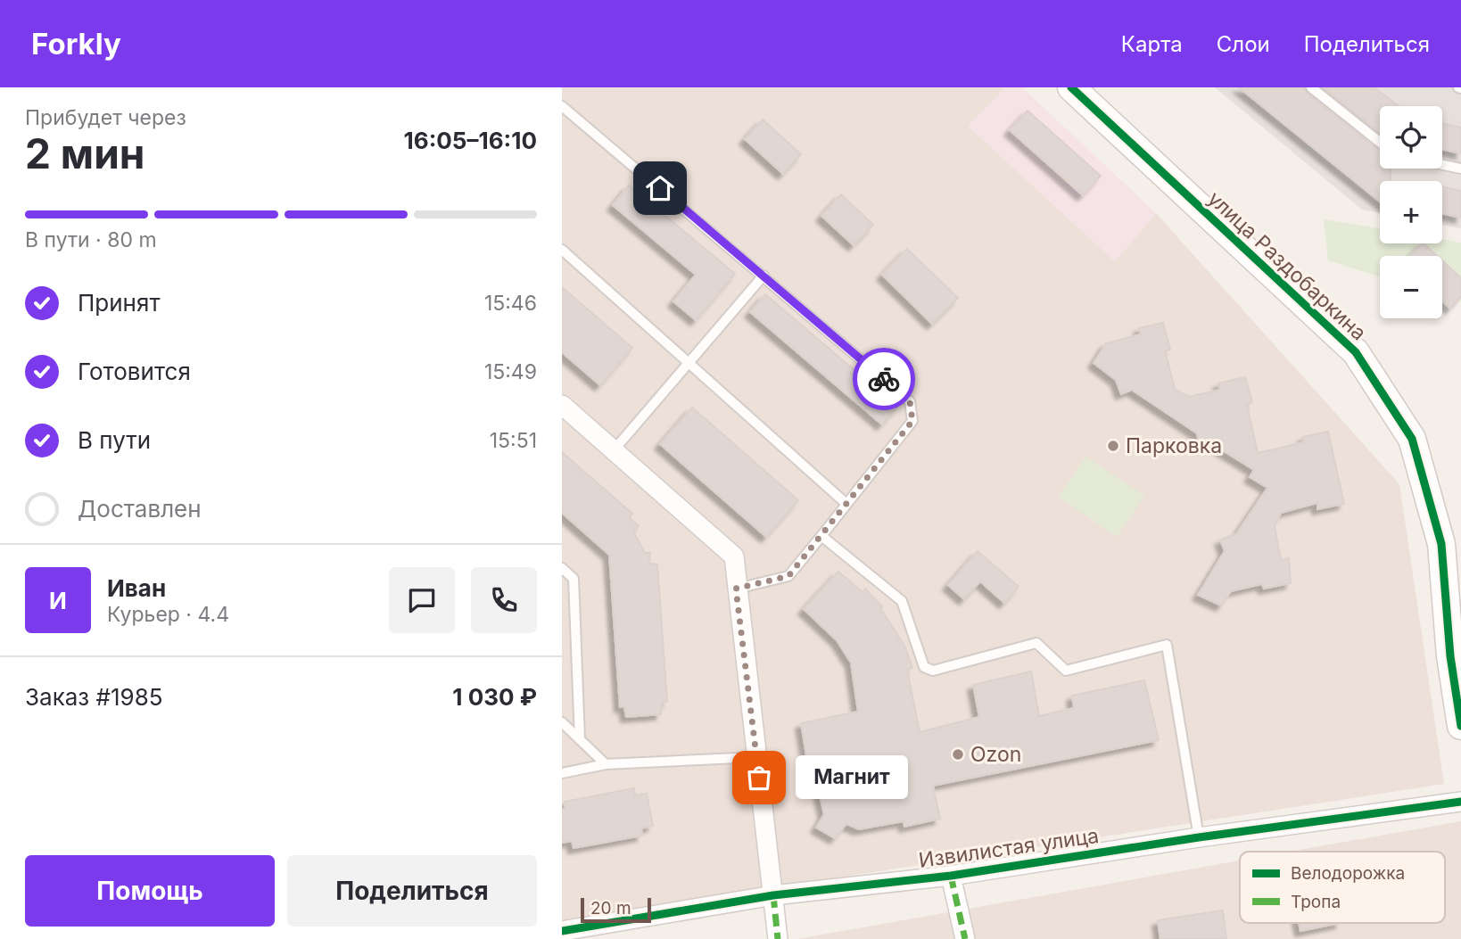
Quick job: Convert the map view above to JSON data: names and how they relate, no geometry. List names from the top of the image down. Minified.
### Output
{"streets":{"street":["улица Раздобаркина","Извилистая улица"]},"places":["Парковка","Ozon","Магнит"],"legend":["Велодорожка","Тропа"],"scale_bar":"20 m","page":{"header":"Forkly","nav":["Карта","Слои","Поделиться"],"heading":["2 мин","Прибудет через","16:05–16:10"],"panel":["Иван","Курьер · 4.4","Заказ #1985","1 030 ₽"],"map_buttons":["+","−"],"bar":"В пути · 80 m","list":[["Принят","15:46"],["Готовится","15:49"],["В пути","15:51"],"Доставлен"],"round":"И","bubble":"Магнит","buttons":["Помощь","Поделиться"],"scale":"20 m"}}
